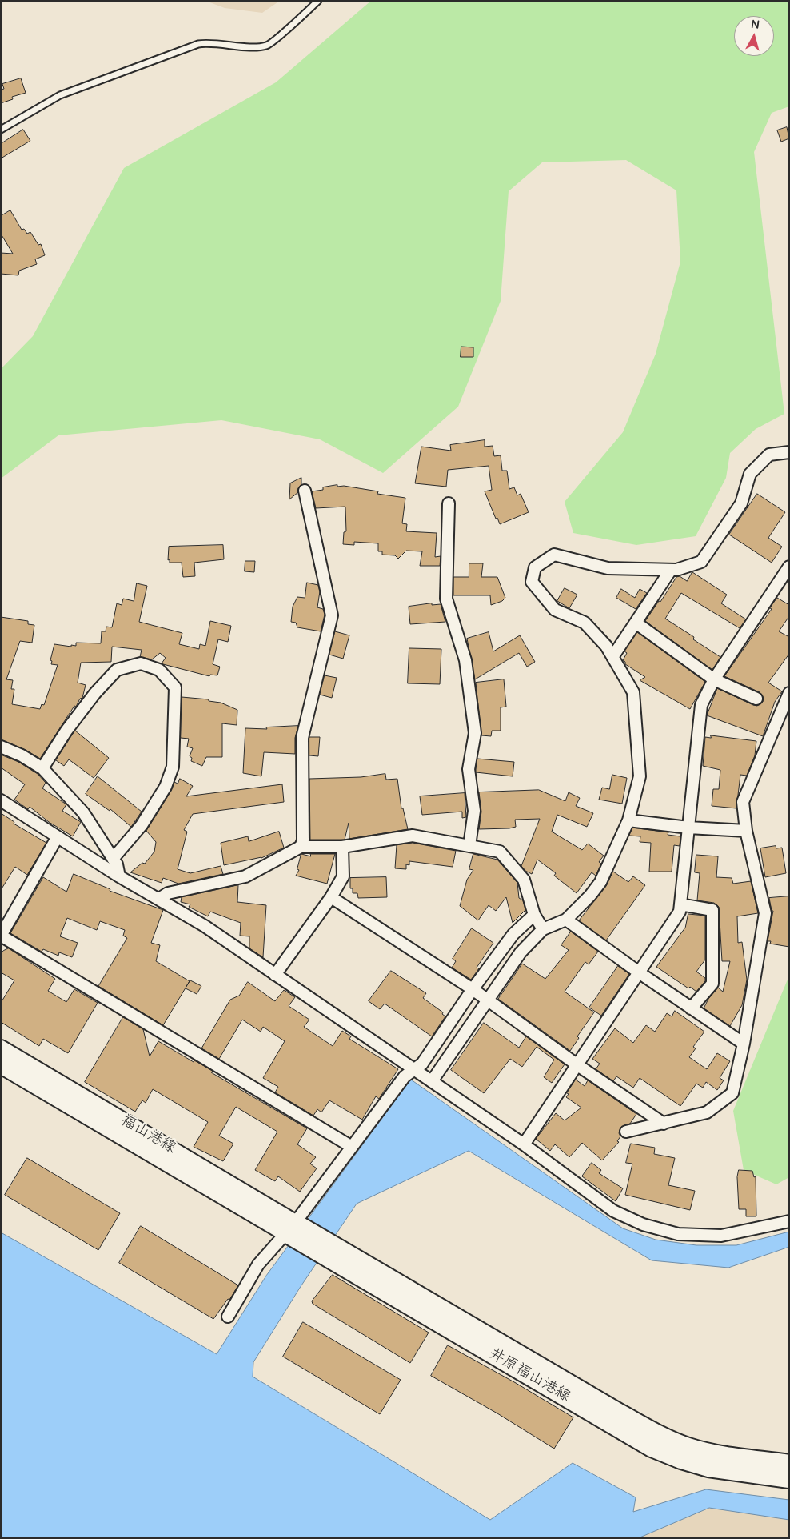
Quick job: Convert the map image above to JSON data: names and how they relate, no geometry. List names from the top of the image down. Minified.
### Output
{"streets":{"main road":["福山港線","井原福山港線"]},"crossings":[["福山港線","井原福山港線"]],"north":"top"}
